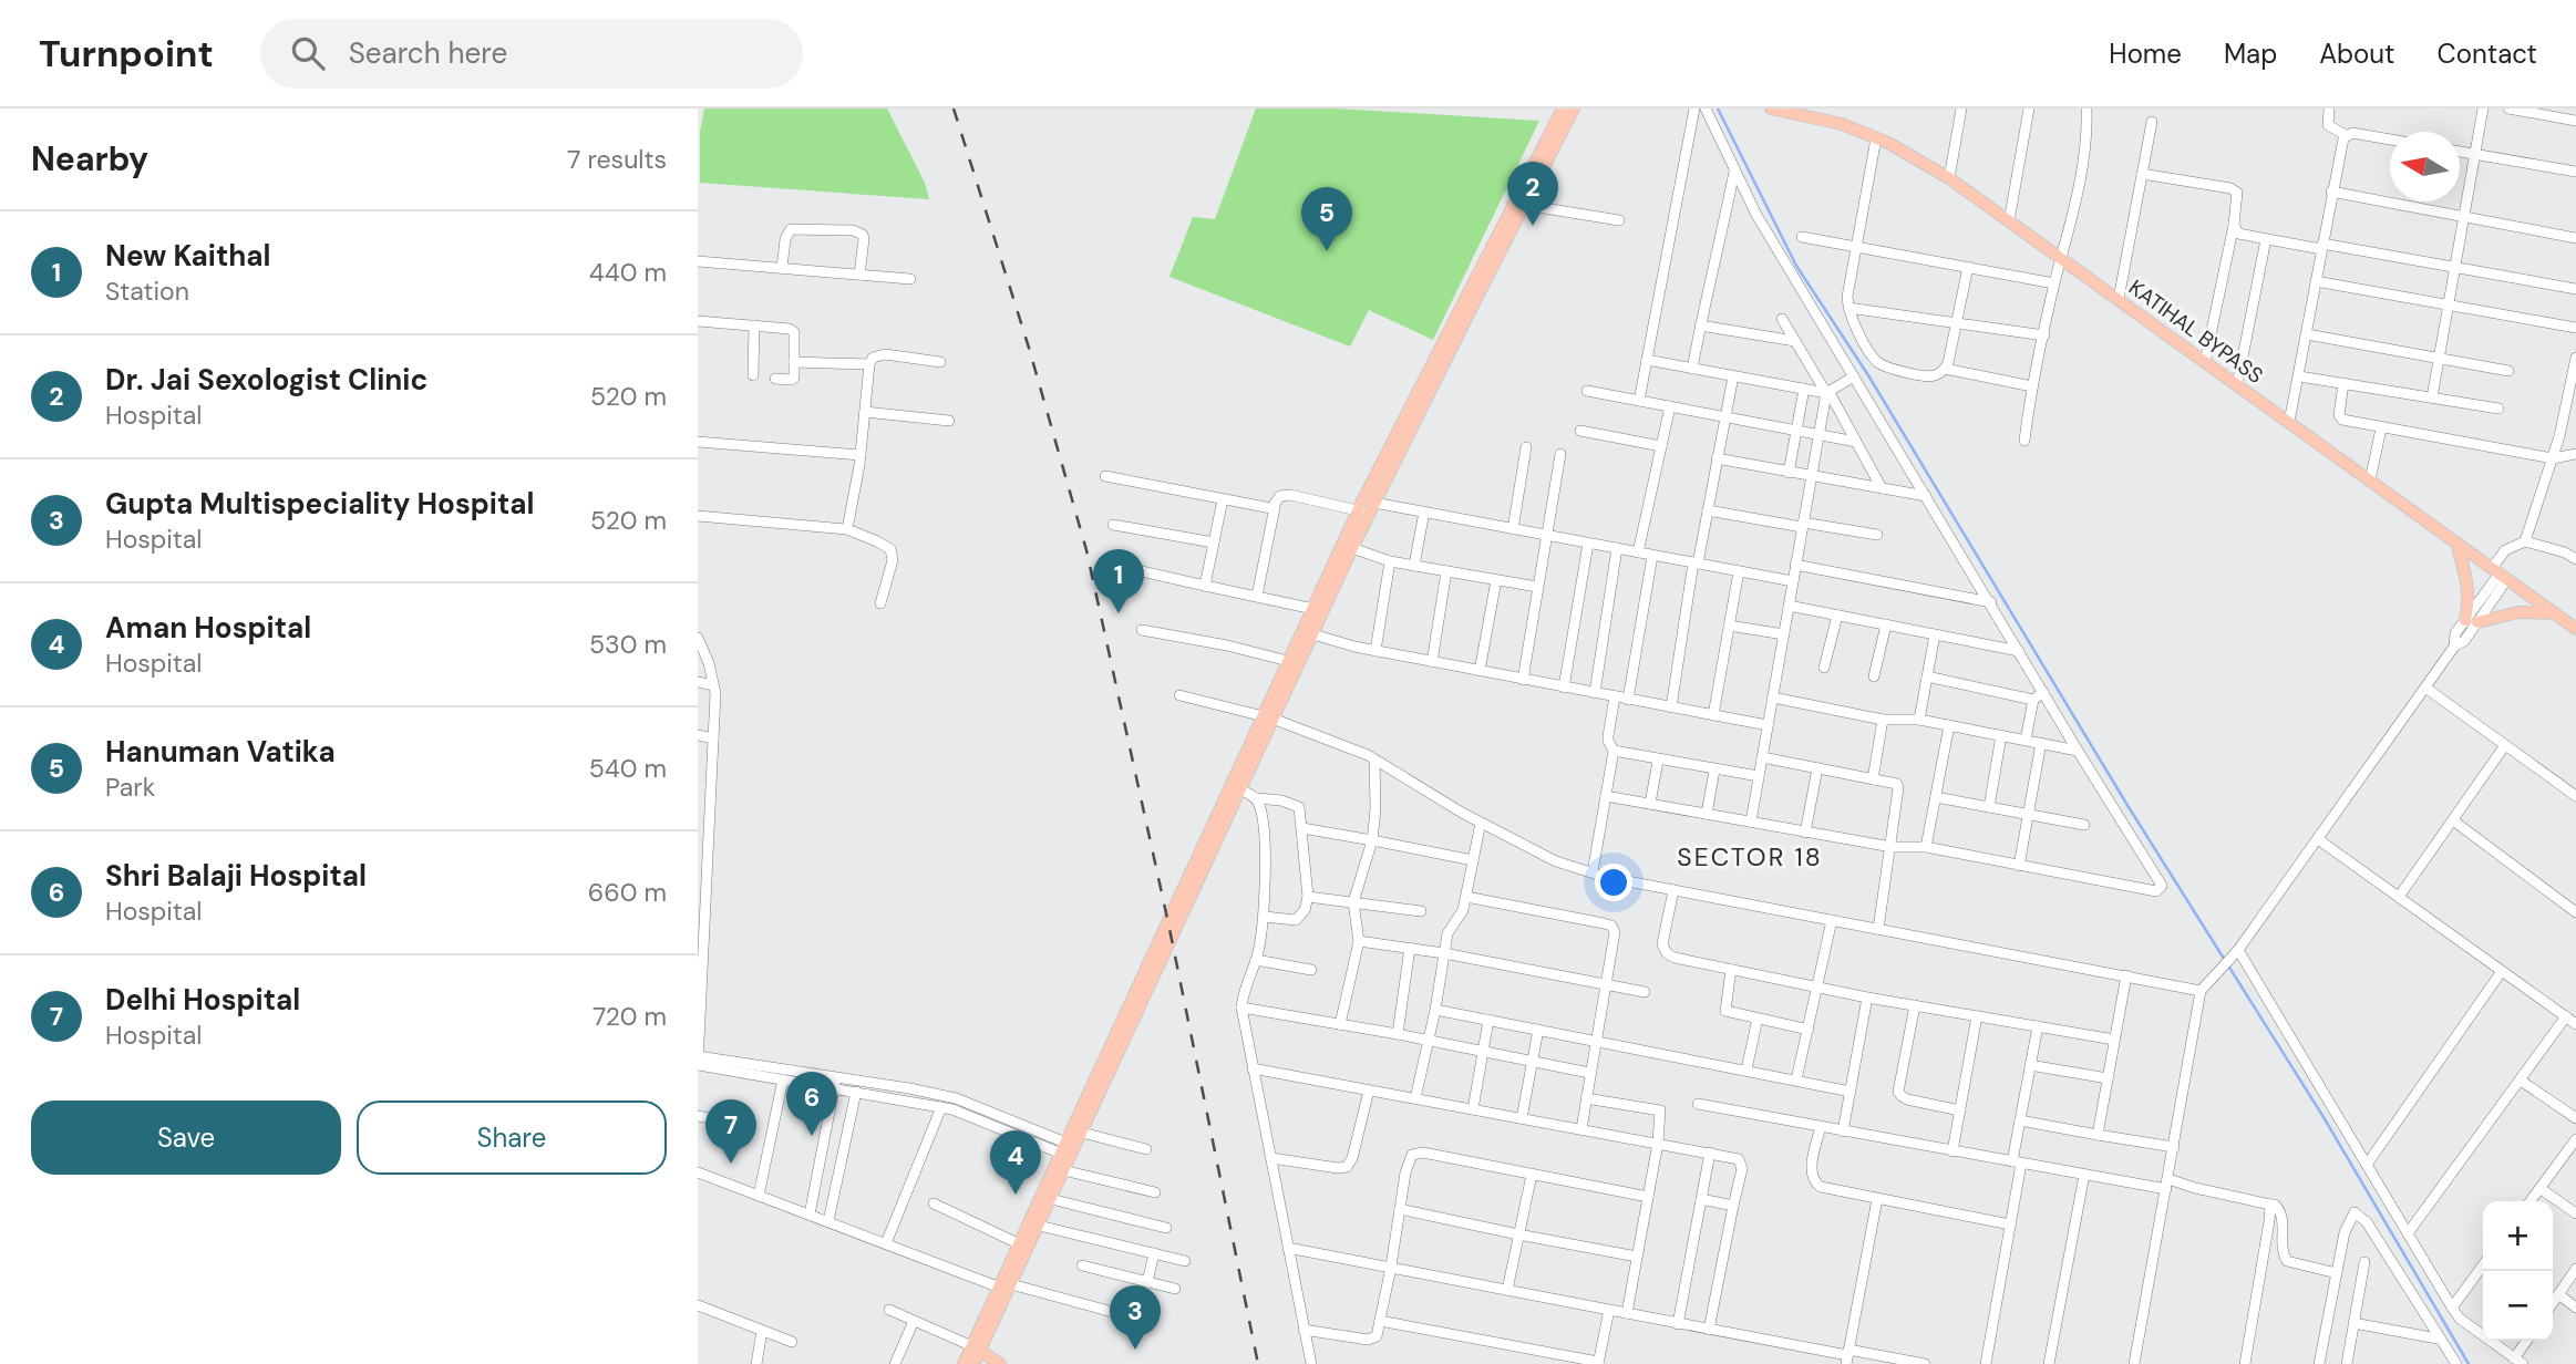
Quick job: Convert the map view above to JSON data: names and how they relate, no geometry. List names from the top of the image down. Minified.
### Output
{"streets":{"main road":["KATIHAL BYPASS"]},"districts":["SECTOR 18"],"north":"left","page":{"header":"Turnpoint","search":"Search here","nav":["Home","Map","About","Contact"],"heading":["Nearby","7 results"],"pins":["2","5","1","6","7","4","3"],"list":[{"mark":"1","name":"New Kaithal","note":"Station","value":"440 m"},{"mark":"2","name":"Dr. Jai Sexologist Clinic","note":"Hospital","value":"520 m"},{"mark":"3","name":"Gupta Multispeciality Hospital","note":"Hospital","value":"520 m"},{"mark":"4","name":"Aman Hospital","note":"Hospital","value":"530 m"},{"mark":"5","name":"Hanuman Vatika","note":"Park","value":"540 m"},{"mark":"6","name":"Shri Balaji Hospital","note":"Hospital","value":"660 m"},{"mark":"7","name":"Delhi Hospital","note":"Hospital","value":"720 m"}],"buttons":["Save","Share"],"map_buttons":["+","−"]}}
